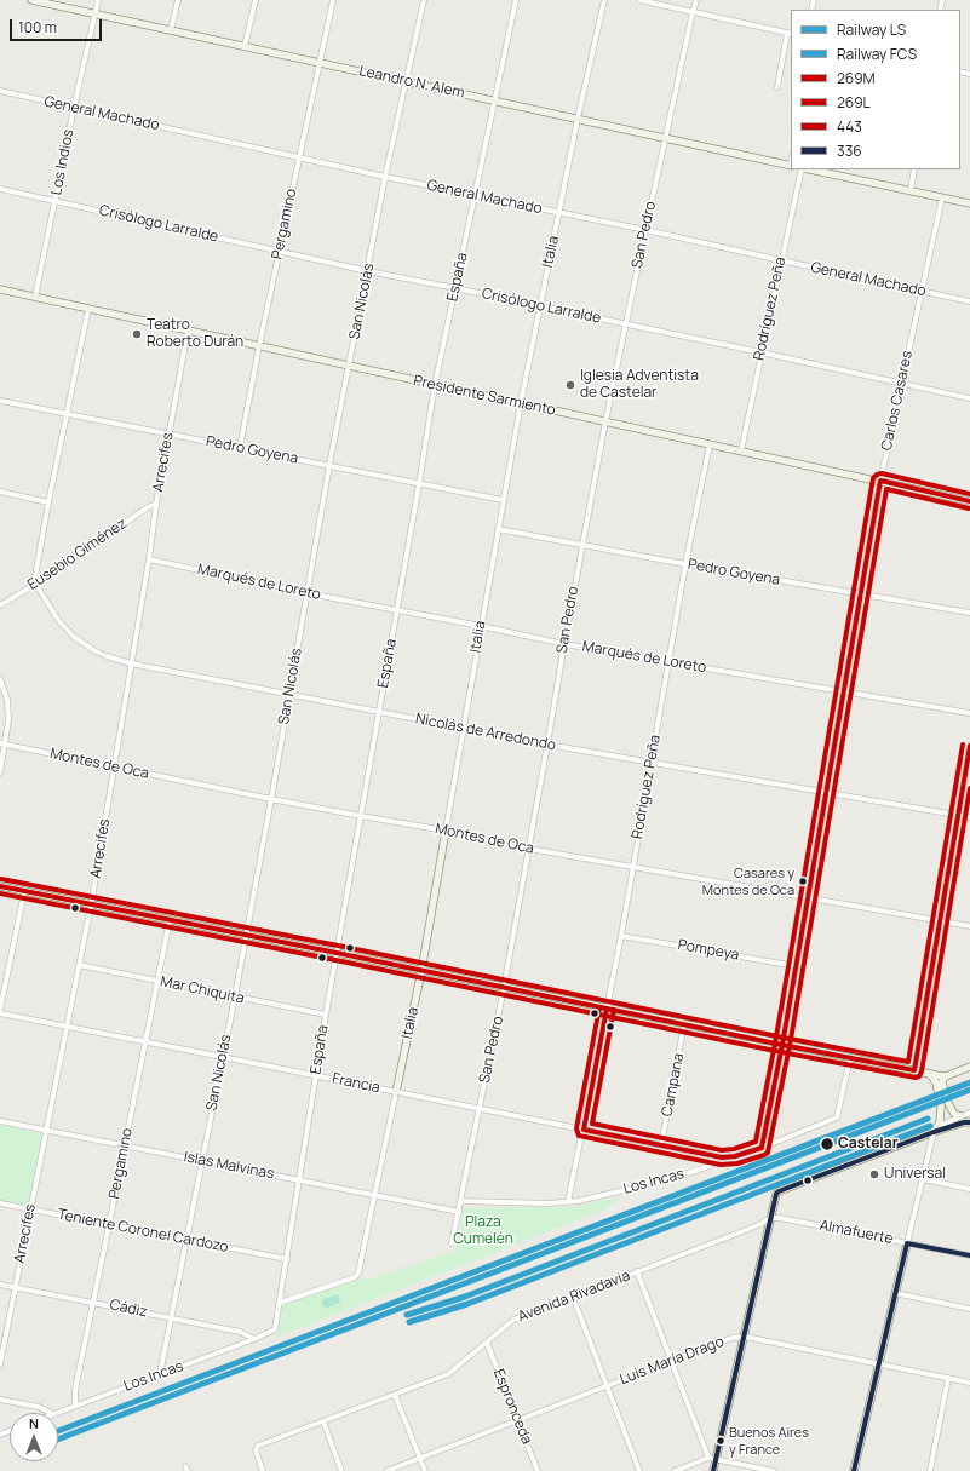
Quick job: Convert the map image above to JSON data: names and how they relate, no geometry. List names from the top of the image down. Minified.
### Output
{"streets":{"street":["Leandro N. Alem","General Machado","Los Indios","Crisólogo Larralde","Pergamino","San Pedro","Italia","España","San Nicolás","Rodríguez Peña","Presidente Sarmiento","Carlos Casares","Pedro Goyena","Arrecifes","Eusebio Giménez","Marqués de Loreto","Nicolás de Arredondo","Montes de Oca","Pompeya","Mar Chiquita","Francia","Campana","Islas Malvinas","Los Incas","Teniente Coronel Cardozo","Almafuerte","Avenida Rivadavia","Cádiz","Luis María Drago","Espronceda"]},"crossings":[["Leandro N. Alem","Los Indios"],["Leandro N. Alem","Pergamino"],["Leandro N. Alem","San Pedro"],["Leandro N. Alem","Italia"],["Leandro N. Alem","España"],["Leandro N. Alem","San Nicolás"],["General Machado","Los Indios"],["General Machado","Pergamino"],["General Machado","San Pedro"],["General Machado","Italia"],["General Machado","España"],["General Machado","San Nicolás"],["General Machado","Rodríguez Peña"],["General Machado","Carlos Casares"],["Los Indios","Crisólogo Larralde"],["Los Indios","Presidente Sarmiento"],["Crisólogo Larralde","Pergamino"],["Crisólogo Larralde","San Pedro"],["Crisólogo Larralde","Italia"],["Crisólogo Larralde","España"],["Crisólogo Larralde","San Nicolás"],["Crisólogo Larralde","Rodríguez Peña"],["Crisólogo Larralde","Carlos Casares"],["Pergamino","Presidente Sarmiento"],["Pergamino","Pedro Goyena"],["Pergamino","Mar Chiquita"],["Pergamino","Francia"],["Pergamino","Islas Malvinas"],["Pergamino","Los Incas"],["Pergamino","Teniente Coronel Cardozo"],["Pergamino","Cádiz"],["San Pedro","Presidente Sarmiento"],["San Pedro","Pedro Goyena"],["San Pedro","Marqués de Loreto"],["San Pedro","Nicolás de Arredondo"],["San Pedro","Montes de Oca"],["San Pedro","Francia"],["San Pedro","Islas Malvinas"],["San Pedro","Los Incas"],["Italia","España"],["Italia","Presidente Sarmiento"],["Italia","Pedro Goyena"],["Italia","Marqués de Loreto"],["Italia","Nicolás de Arredondo"],["Italia","Montes de Oca"],["Italia","Francia"],["Italia","Islas Malvinas"],["España","Presidente Sarmiento"],["España","Pedro Goyena"],["España","Marqués de Loreto"],["España","Nicolás de Arredondo"],["España","Montes de Oca"],["España","Mar Chiquita"],["España","Francia"],["España","Islas Malvinas"],["España","Los Incas"],["España","Teniente Coronel Cardozo"],["San Nicolás","Presidente Sarmiento"],["San Nicolás","Pedro Goyena"],["San Nicolás","Marqués de Loreto"],["San Nicolás","Nicolás de Arredondo"],["San Nicolás","Montes de Oca"],["San Nicolás","Mar Chiquita"],["San Nicolás","Francia"],["San Nicolás","Islas Malvinas"],["San Nicolás","Los Incas"],["San Nicolás","Teniente Coronel Cardozo"],["San Nicolás","Cádiz"],["Rodríguez Peña","Presidente Sarmiento"],["Rodríguez Peña","Pedro Goyena"],["Rodríguez Peña","Marqués de Loreto"],["Rodríguez Peña","Nicolás de Arredondo"],["Rodríguez Peña","Montes de Oca"],["Rodríguez Peña","Pompeya"],["Rodríguez Peña","Francia"],["Rodríguez Peña","Los Incas"],["Presidente Sarmiento","Carlos Casares"],["Presidente Sarmiento","Arrecifes"],["Carlos Casares","Pedro Goyena"],["Carlos Casares","Marqués de Loreto"],["Carlos Casares","Nicolás de Arredondo"],["Carlos Casares","Montes de Oca"],["Carlos Casares","Pompeya"],["Pedro Goyena","Arrecifes"],["Arrecifes","Eusebio Giménez"],["Arrecifes","Marqués de Loreto"],["Arrecifes","Nicolás de Arredondo"],["Arrecifes","Montes de Oca"],["Arrecifes","Mar Chiquita"],["Arrecifes","Francia"],["Arrecifes","Islas Malvinas"],["Arrecifes","Teniente Coronel Cardozo"],["Arrecifes","Cádiz"],["Eusebio Giménez","Nicolás de Arredondo"],["Francia","Campana"],["Francia","Los Incas"],["Los Incas","Cádiz"],["Almafuerte","Avenida Rivadavia"],["Avenida Rivadavia","Espronceda"],["Luis María Drago","Espronceda"]],"parks":["Plaza Cumelén"],"places":["Teatro Roberto Durán","Iglesia Adventista de Castelar","Casares y Montes de Oca","Castelar","Universal","Buenos Aires y France"],"lines":["transit line 443","transit line 269M","transit line 269L","rail line LS","rail line FCS","transit line 336"],"legend":["Railway LS","Railway FCS","269M","269L","443","336"],"scale_bar":"100 m","north":"top"}
